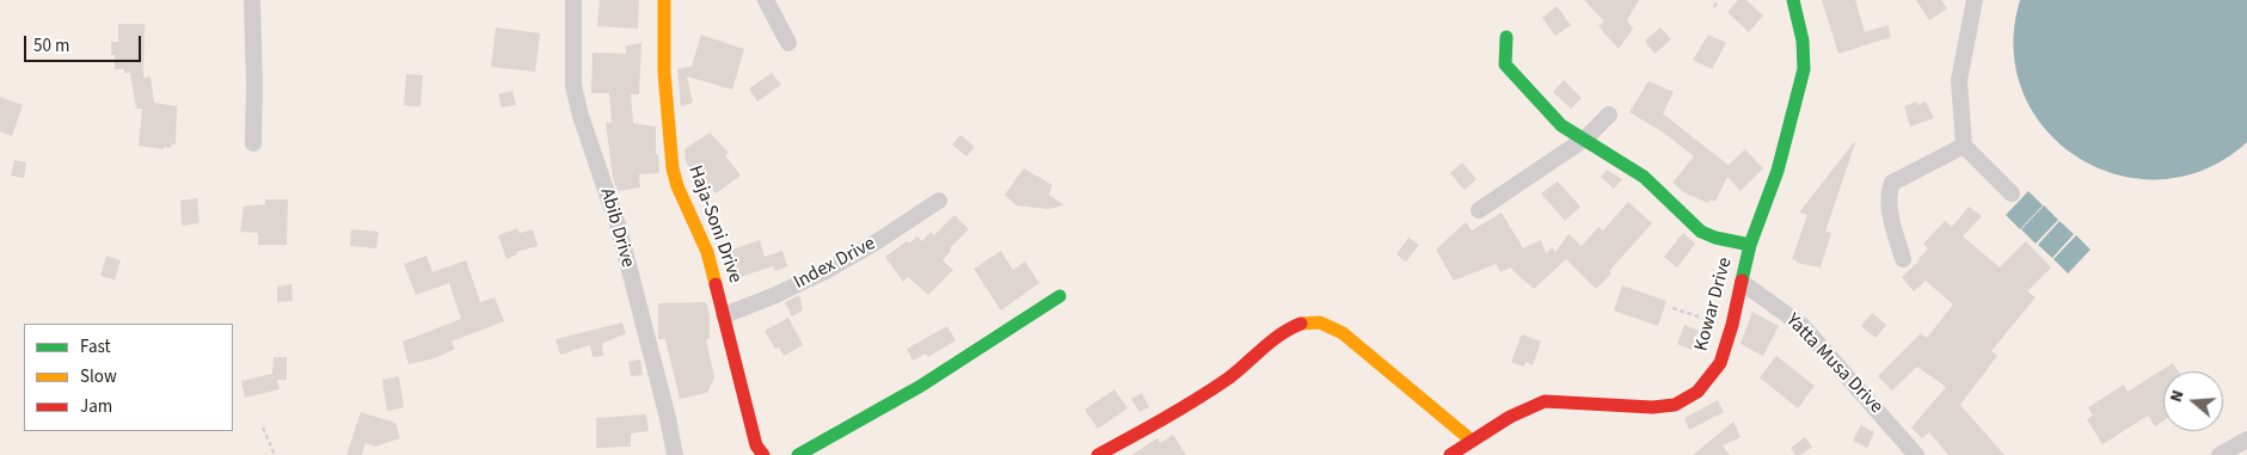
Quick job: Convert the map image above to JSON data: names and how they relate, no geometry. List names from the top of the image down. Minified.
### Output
{"streets":{"street":["Haja-Soni Drive","Abib Drive","Index Drive","Kowar Drive","Yatta Musa Drive"]},"crossings":[["Haja-Soni Drive","Index Drive"],["Kowar Drive","Yatta Musa Drive"]],"legend":["Fast","Slow","Jam"],"scale_bar":"50 m","north":"left"}
